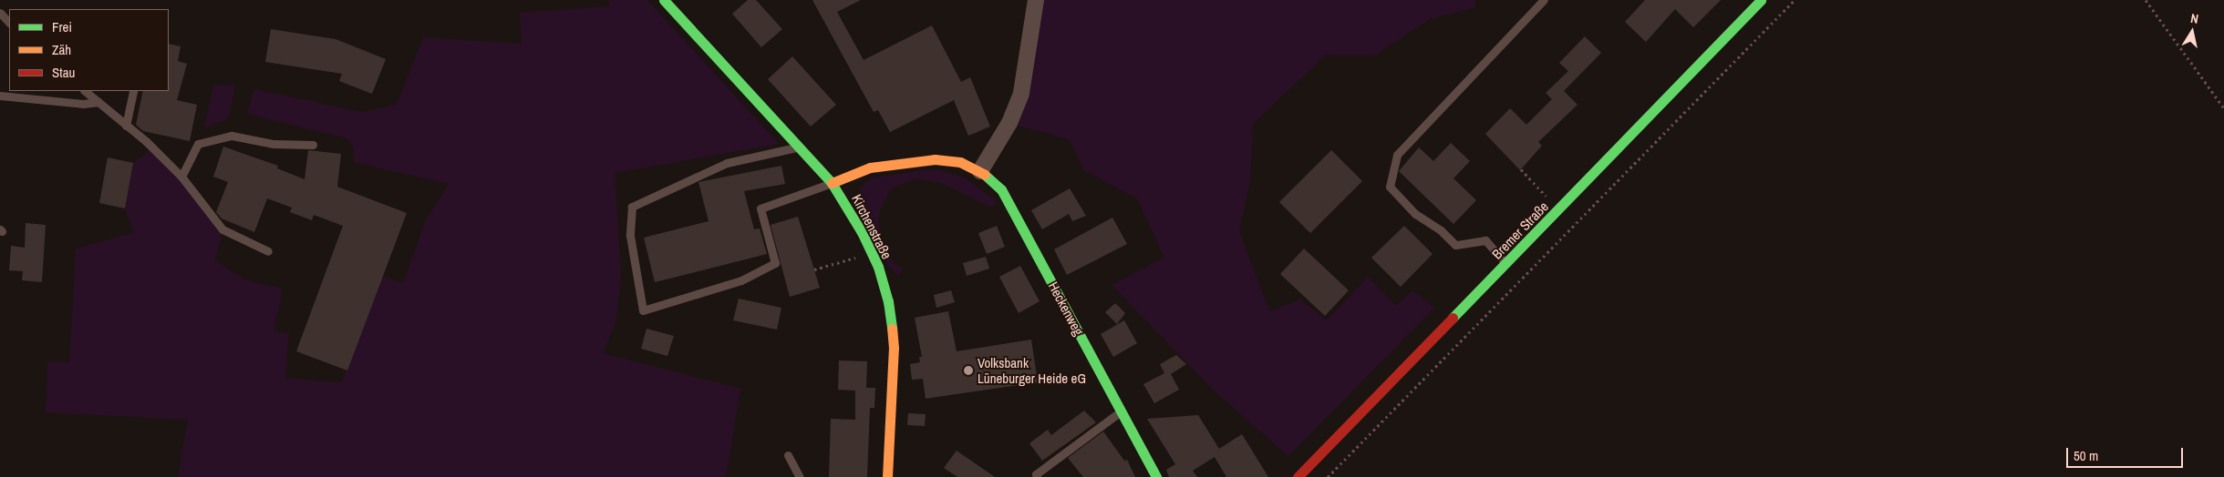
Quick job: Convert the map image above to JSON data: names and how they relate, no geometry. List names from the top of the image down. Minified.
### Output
{"streets":{"street":["Kirchenstraße","Bremer Straße","Heckenweg"]},"crossings":[["Kirchenstraße","Heckenweg"]],"places":["Volksbank Lüneburger Heide eG"],"legend":["Frei","Zäh","Stau"],"scale_bar":"50 m","north":"top"}
